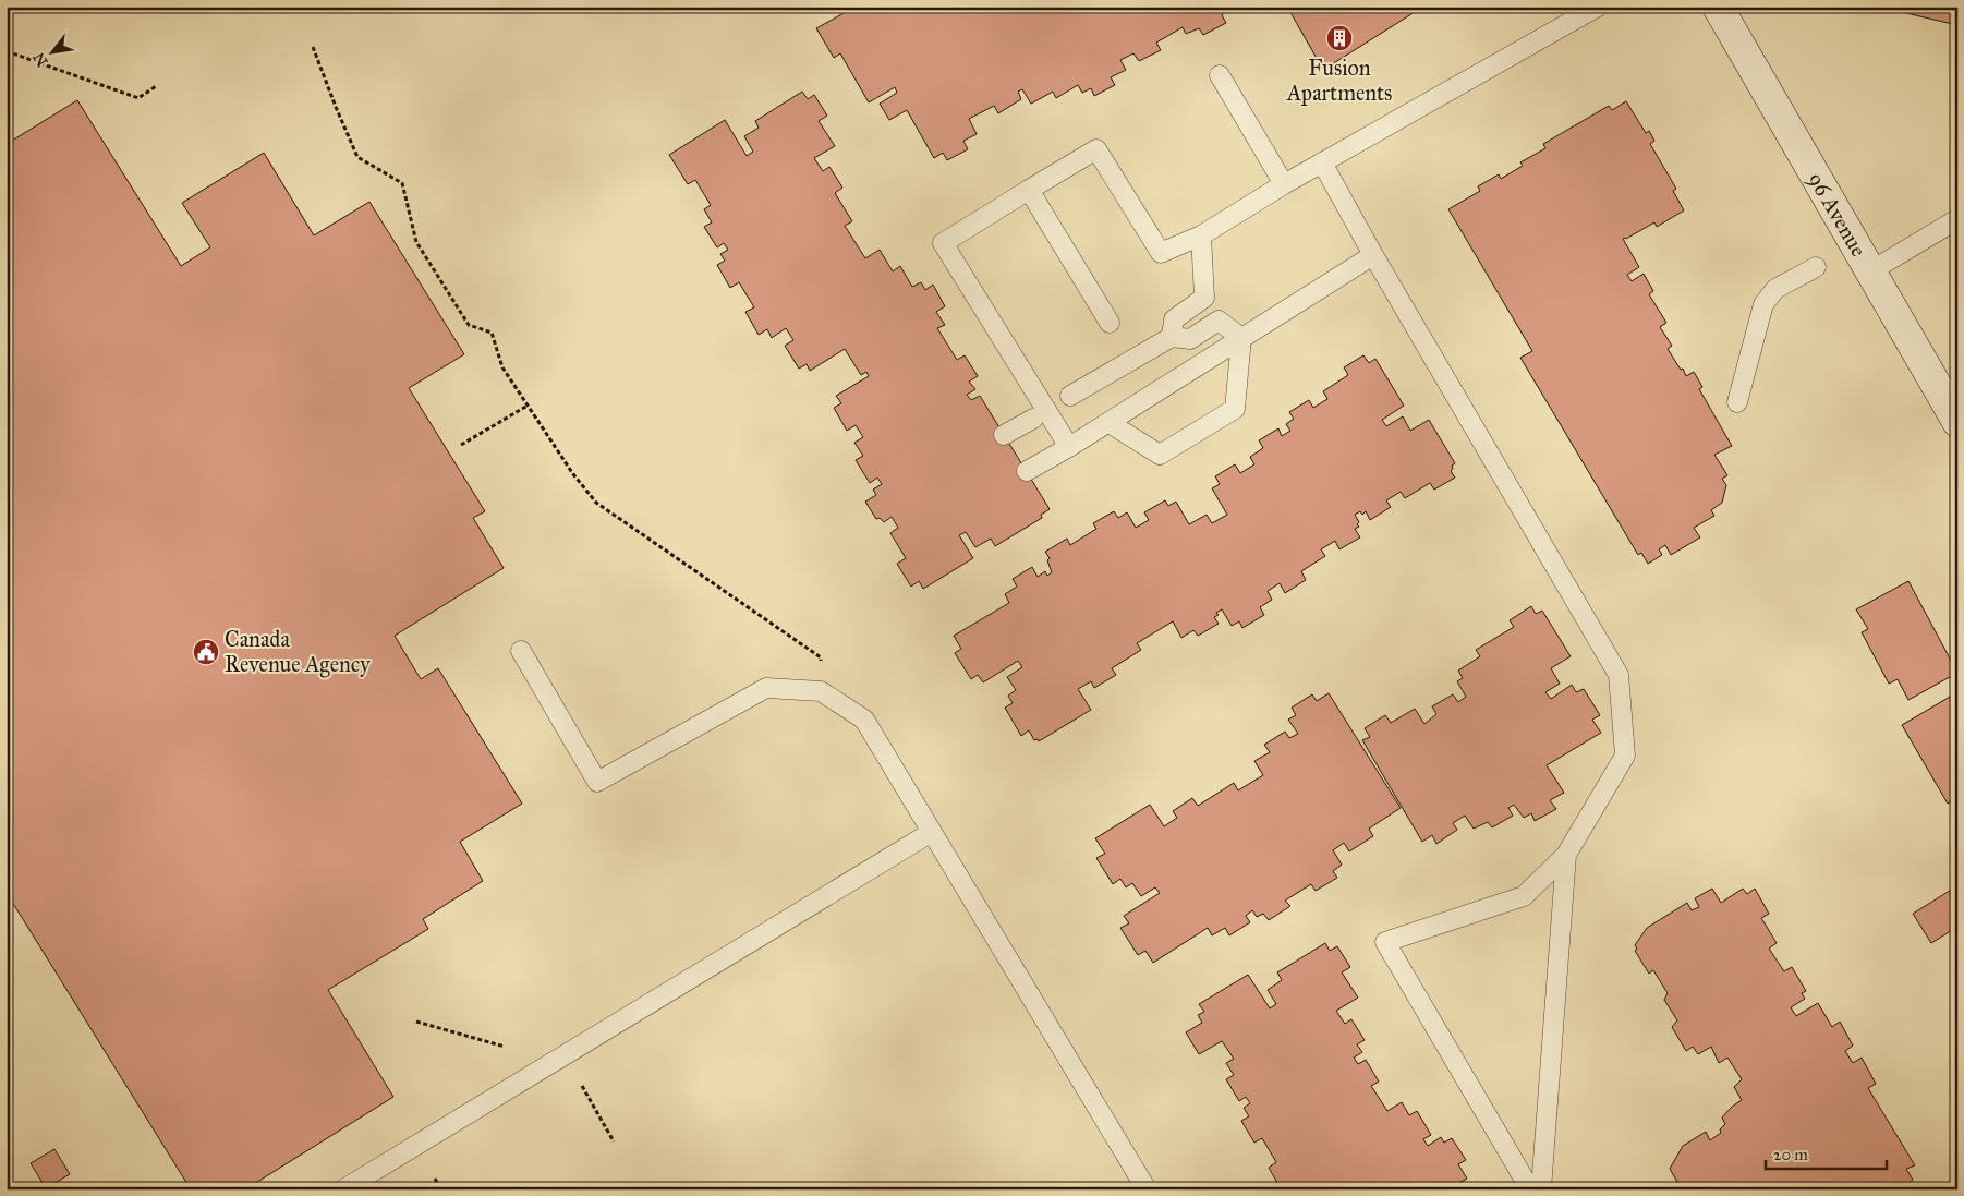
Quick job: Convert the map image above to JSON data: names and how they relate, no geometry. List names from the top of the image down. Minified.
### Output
{"streets":{"main road":["96 Avenue"]},"places":{"building":["Fusion Apartments"],"public building":["Canada Revenue Agency"]},"scale_bar":"20 m","north":"bottom left"}
